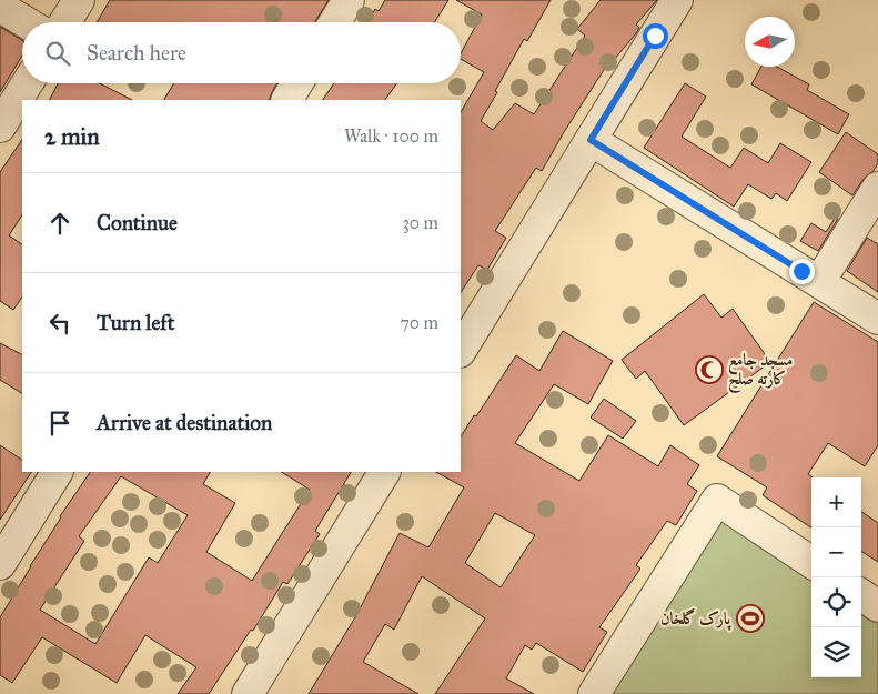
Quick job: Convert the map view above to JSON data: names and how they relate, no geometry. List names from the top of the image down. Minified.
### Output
{"places":{"mosque":["مسجد جامع کارته صلح"],"sports":["پارک گلخان"]},"north":"left","page":{"search":"Search here","heading":["2 min","Walk · 100 m"],"list":[["Continue","30 m"],["Turn left","70 m"],"Arrive at destination"],"map_buttons":["+","−"]}}
